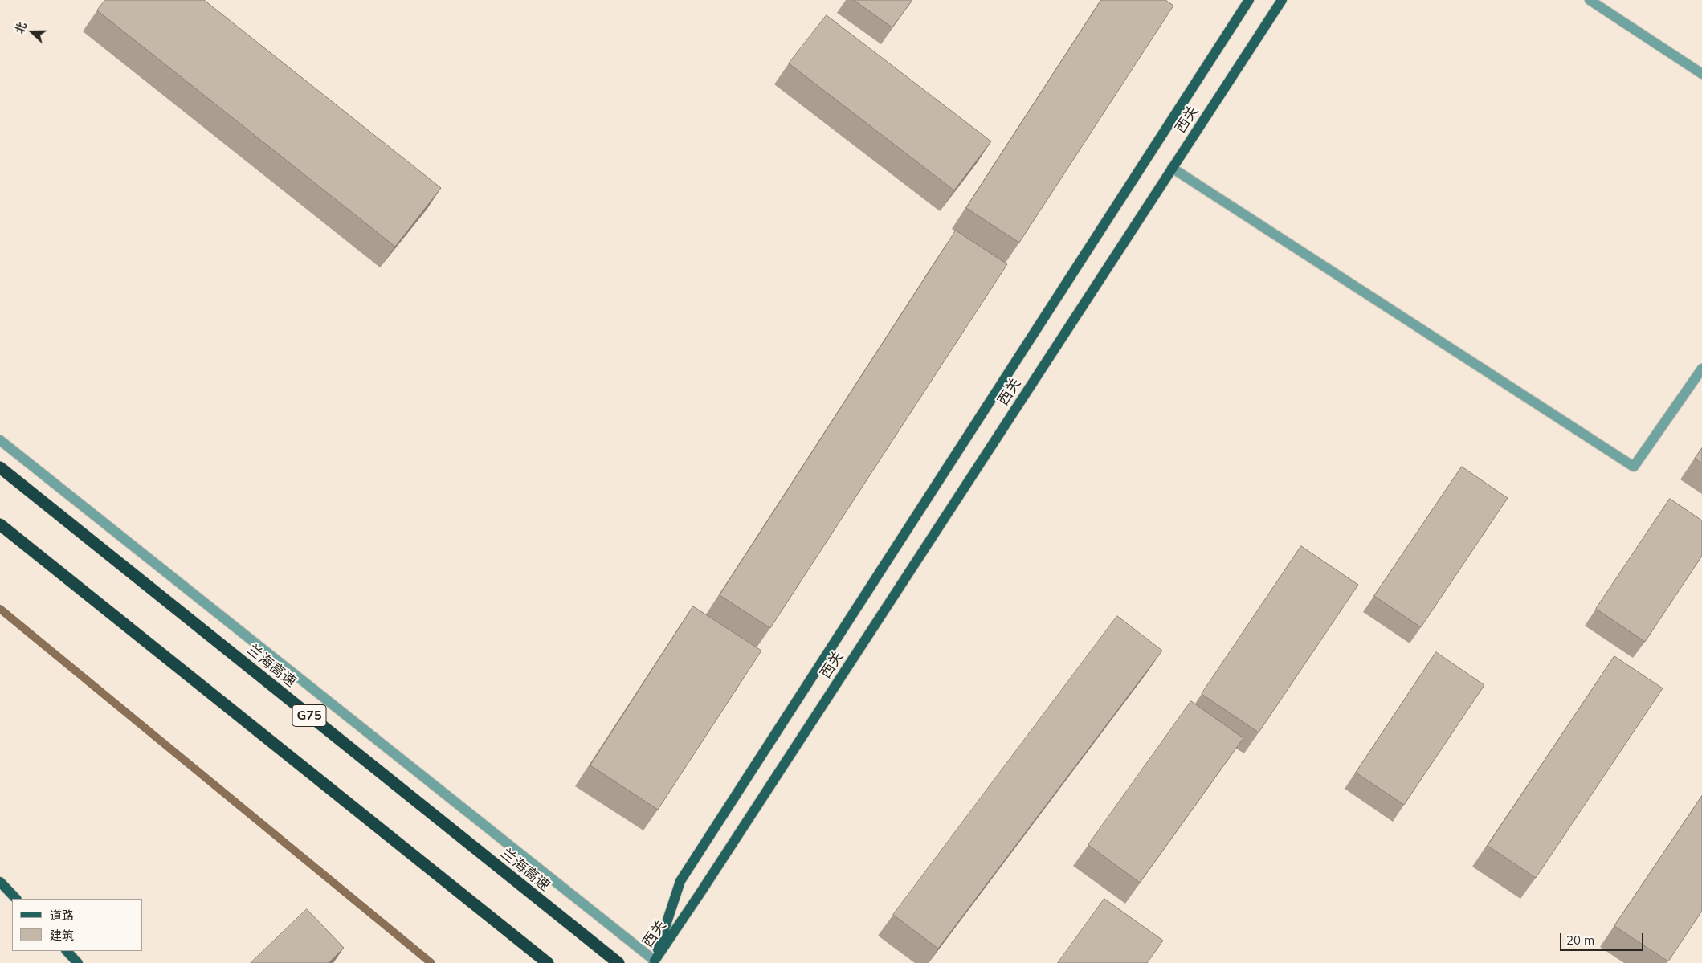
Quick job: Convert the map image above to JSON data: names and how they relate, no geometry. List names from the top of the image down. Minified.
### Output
{"streets":{"highway":["兰海高速","G75"],"main road":["西关"]},"legend":["道路","建筑"],"scale_bar":"20 m","north":"left"}
